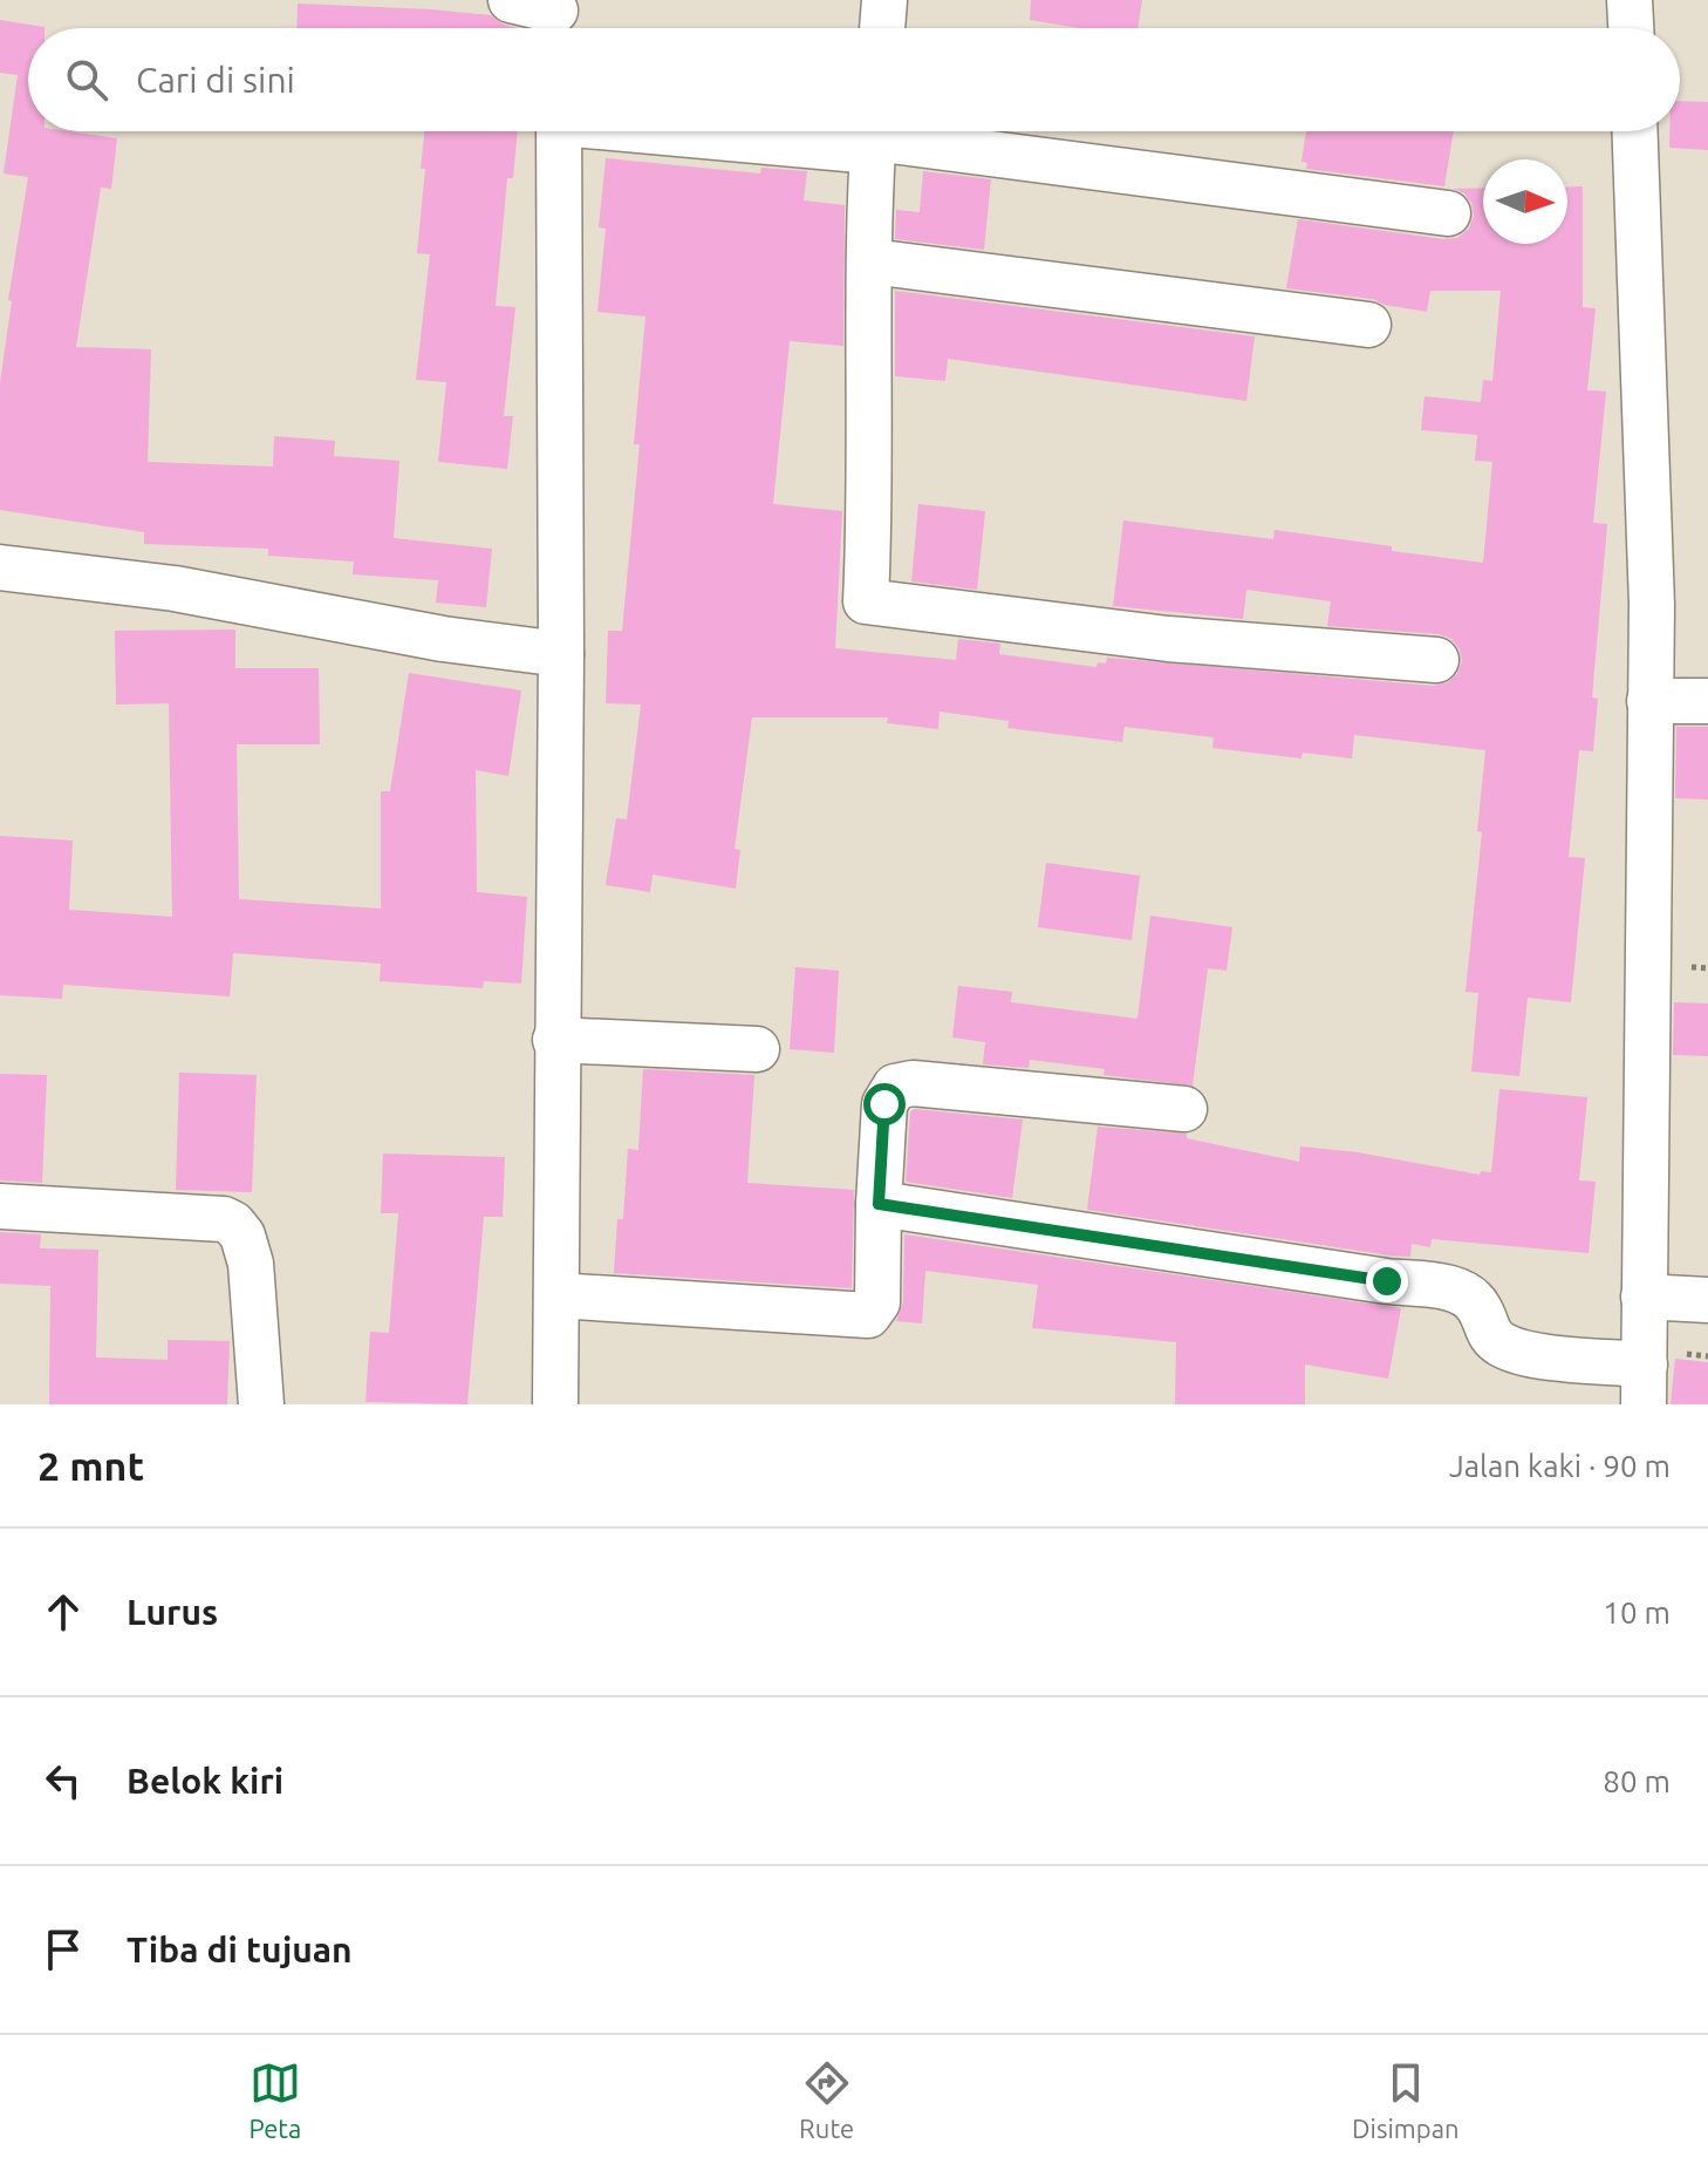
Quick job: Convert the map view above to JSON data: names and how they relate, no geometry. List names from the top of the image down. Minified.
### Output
{"north":"right","page":{"search":"Cari di sini","heading":["2 mnt","Jalan kaki · 90 m"],"list":[["Lurus","10 m"],["Belok kiri","80 m"],"Tiba di tujuan"],"nav":["Peta","Rute","Disimpan"]}}
